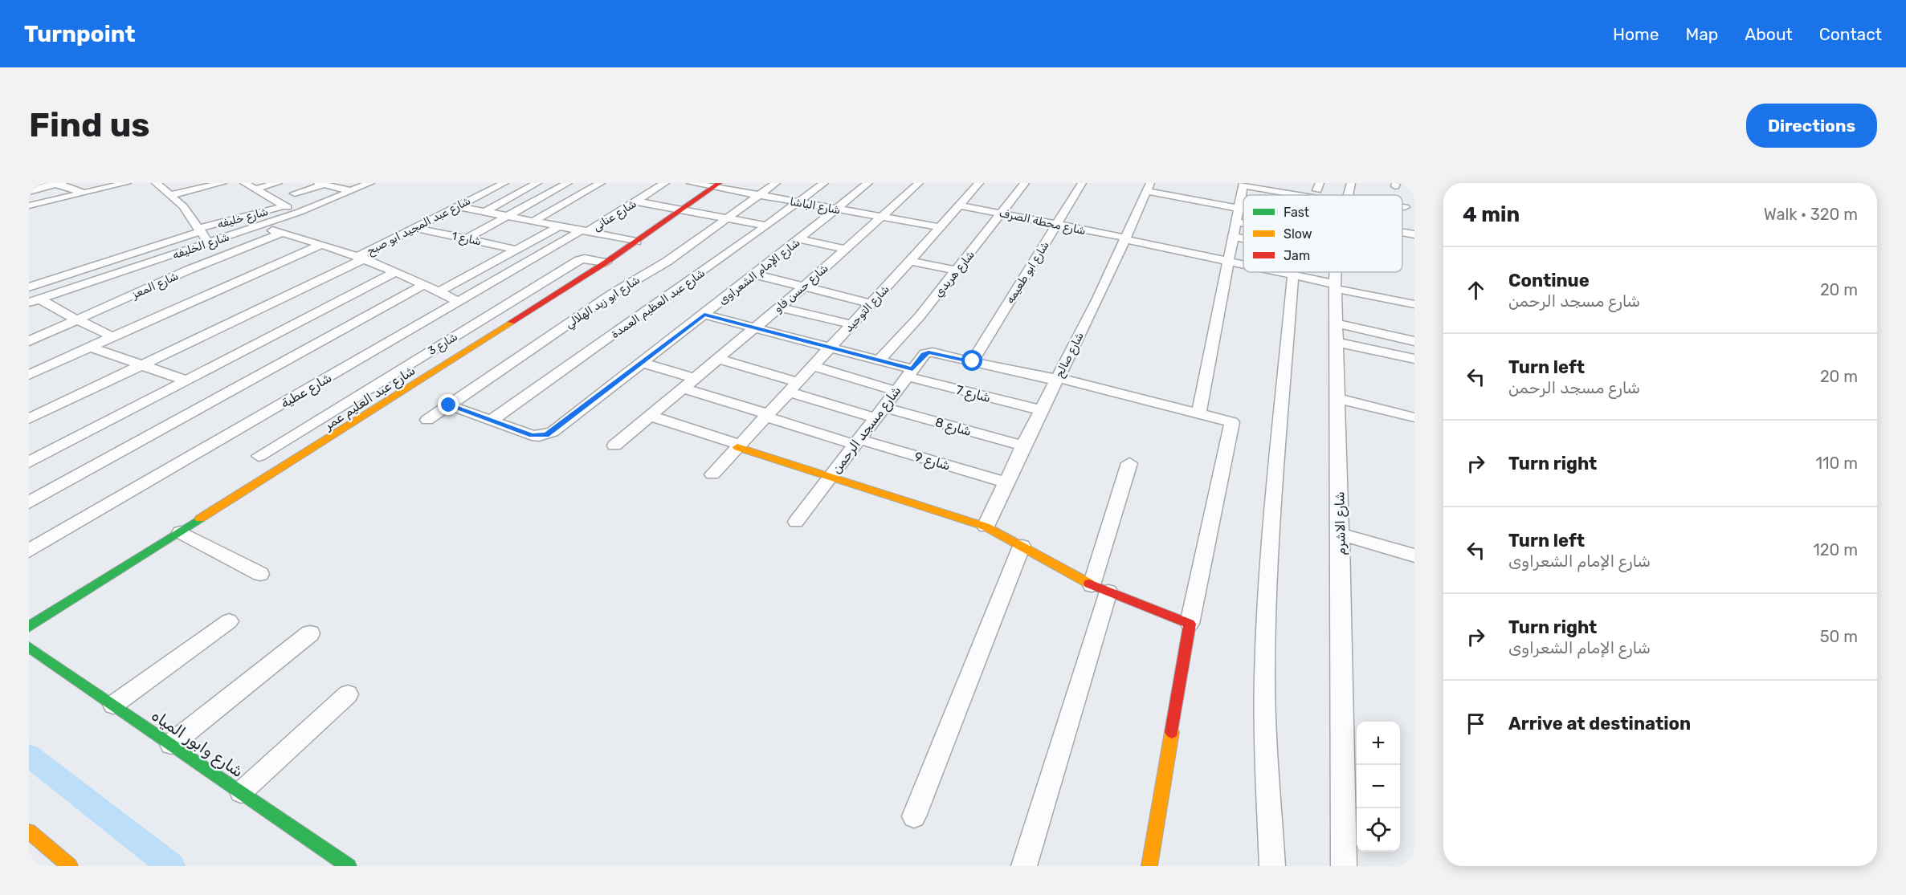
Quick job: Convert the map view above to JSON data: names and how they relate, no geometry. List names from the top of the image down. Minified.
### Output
{"streets":{"street":["شارع الباشا","شارع عنانى","شارع خليفه","شارع محطة الصرف","شارع عبد المجيد ابو صبح","شارع 1","شارع الخليفه","شارع الإمام الشعراوى","شارع ابو طعيمه","شارع هريدي","شارع المعز","شارع حسن فاو","شارع ابو زيد الهلالي","شارع عبد العظيم العمدة","شارع التوحيد","شارع 3","شارع صالح","شارع عطية","شارع 7","شارع عبد العليم عمر","شارع 8","شارع مسجد الرحمن","شارع 9","شارع الاشرم","شارع وابور المياه"]},"crossings":[["شارع الباشا","شارع الإمام الشعراوى"],["شارع الباشا","شارع حسن فاو"],["شارع الباشا","شارع ابو زيد الهلالي"],["شارع الباشا","شارع عبد العظيم العمدة"],["شارع الباشا","شارع التوحيد"],["شارع الباشا","شارع عبد العليم عمر"],["شارع عنانى","شارع عطية"],["شارع محطة الصرف","شارع ابو طعيمه"],["شارع محطة الصرف","شارع هريدي"],["شارع محطة الصرف","شارع التوحيد"],["شارع محطة الصرف","شارع صالح"],["شارع محطة الصرف","شارع الاشرم"],["شارع عبد المجيد ابو صبح","شارع 1"],["شارع الإمام الشعراوى","شارع ابو زيد الهلالي"],["شارع الإمام الشعراوى","شارع عبد العظيم العمدة"],["شارع الإمام الشعراوى","شارع 7"],["شارع ابو طعيمه","شارع مسجد الرحمن"],["شارع هريدي","شارع 7"],["شارع حسن فاو","شارع 7"],["شارع حسن فاو","شارع 8"],["شارع حسن فاو","شارع 9"],["شارع التوحيد","شارع 7"],["شارع التوحيد","شارع 8"],["شارع التوحيد","شارع 9"],["شارع 3","شارع عبد العليم عمر"],["شارع صالح","شارع 7"],["شارع صالح","شارع 8"],["شارع صالح","شارع مسجد الرحمن"],["شارع صالح","شارع 9"],["شارع 7","شارع مسجد الرحمن"],["شارع 8","شارع مسجد الرحمن"],["شارع مسجد الرحمن","شارع 9"]],"legend":["Fast","Slow","Jam"],"page":{"header":"Turnpoint","nav":["Home","Map","About","Contact"],"buttons":"Directions","title":"Find us","heading":["4 min","Walk · 320 m"],"list":[["Continue","شارع مسجد الرحمن","20 m"],["Turn left","شارع مسجد الرحمن","20 m"],["Turn right","110 m"],["Turn left","شارع الإمام الشعراوى","120 m"],["Turn right","شارع الإمام الشعراوى","50 m"],"Arrive at destination"],"map_buttons":["+","−"]}}
